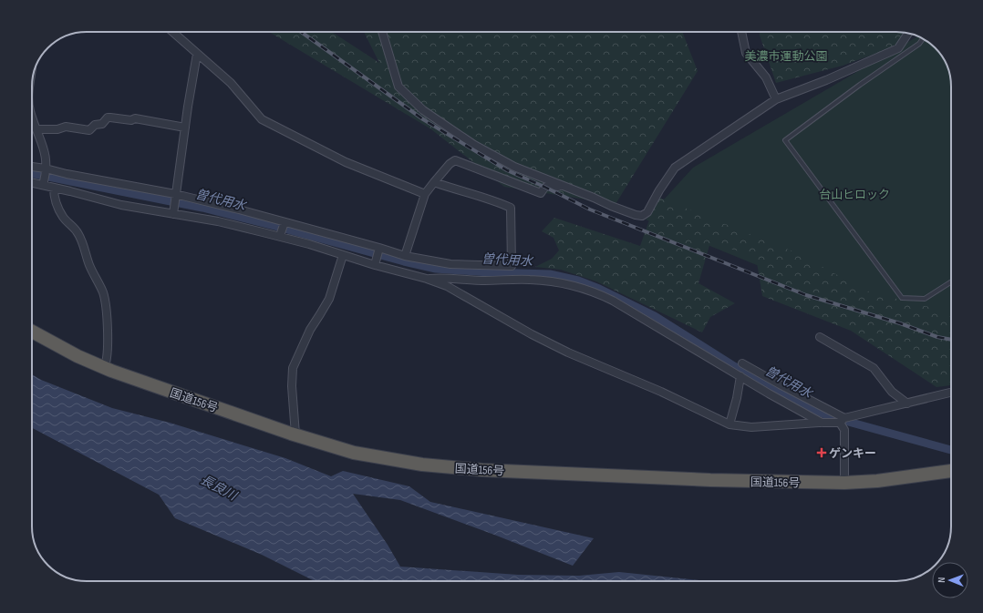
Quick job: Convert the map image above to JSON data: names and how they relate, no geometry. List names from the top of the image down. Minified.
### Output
{"streets":{"highway":["国道156号"]},"water":["曽代用水","長良川"],"parks":["美濃市運動公園","台山ヒロック"],"places":{"health":["ゲンキー"]},"north":"left"}
